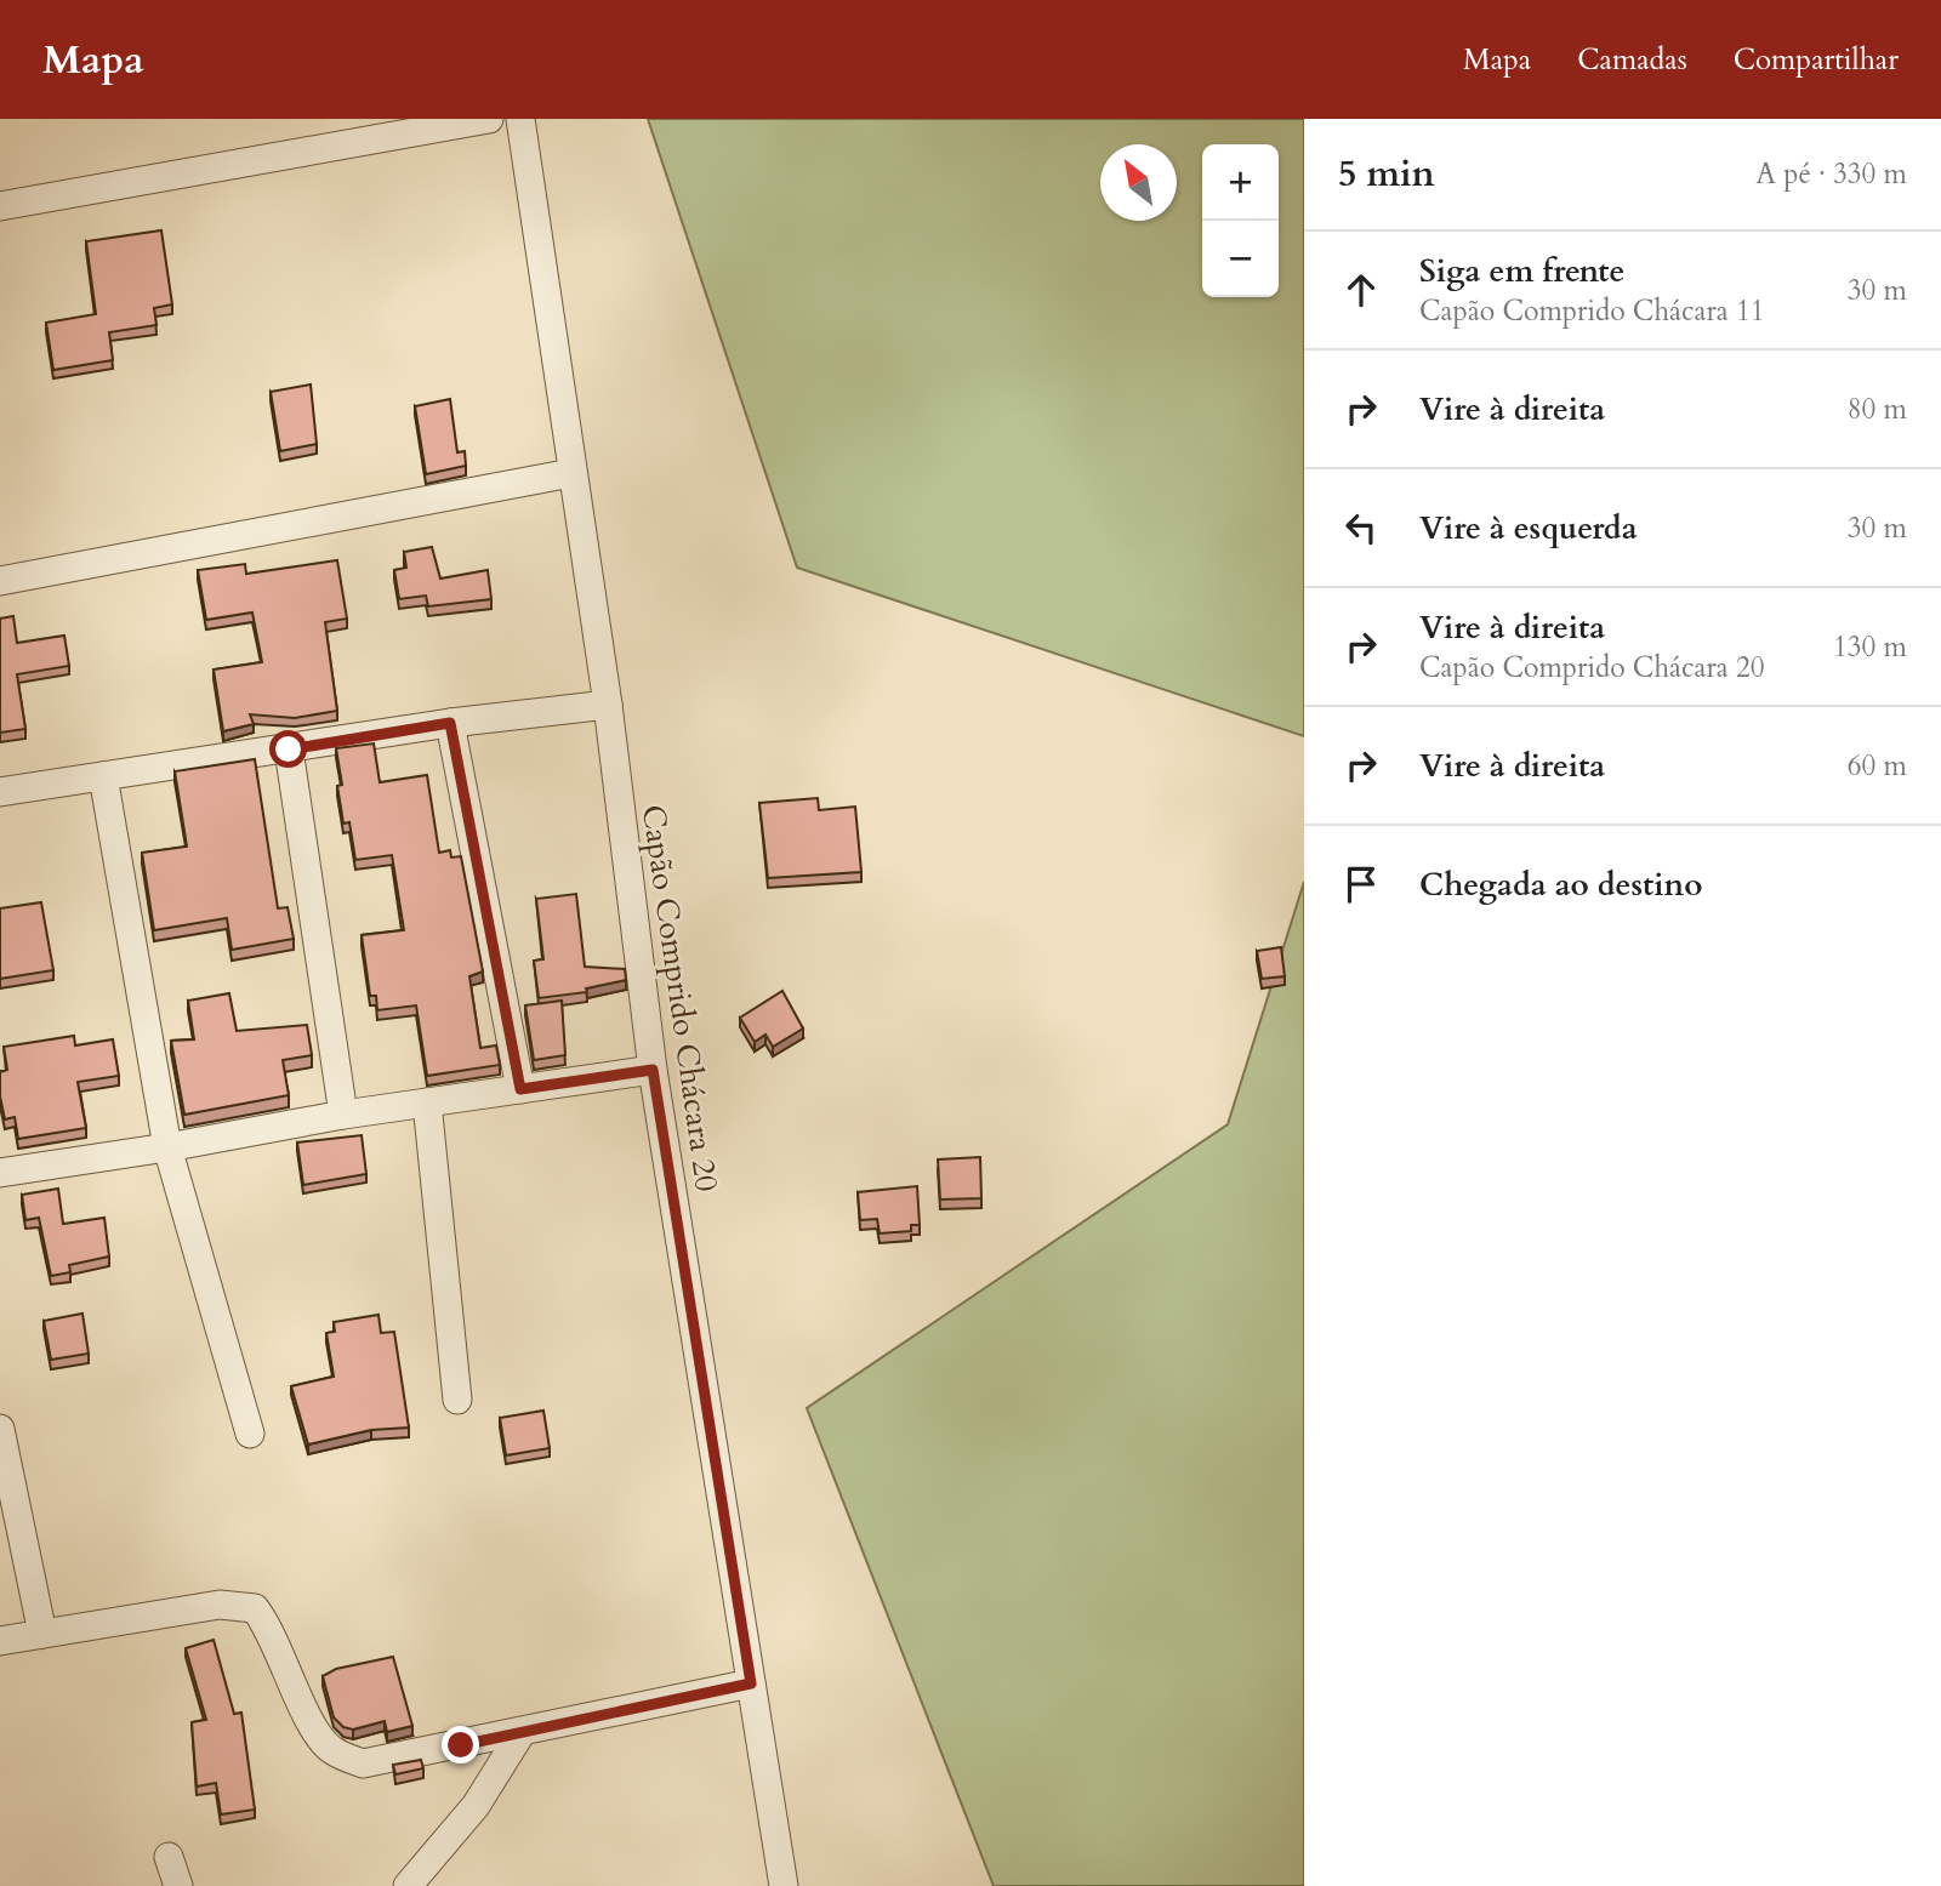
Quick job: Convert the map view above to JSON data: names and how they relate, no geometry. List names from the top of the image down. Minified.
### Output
{"streets":{"street":["Capão Comprido Chácara 20"]},"north":"top left","page":{"header":"Mapa","nav":["Mapa","Camadas","Compartilhar"],"heading":["5 min","A pé · 330 m"],"map_buttons":["+","−"],"list":[["Siga em frente","Capão Comprido Chácara 11","30 m"],["Vire à direita","80 m"],["Vire à esquerda","30 m"],["Vire à direita","Capão Comprido Chácara 20","130 m"],["Vire à direita","60 m"],"Chegada ao destino"]}}
